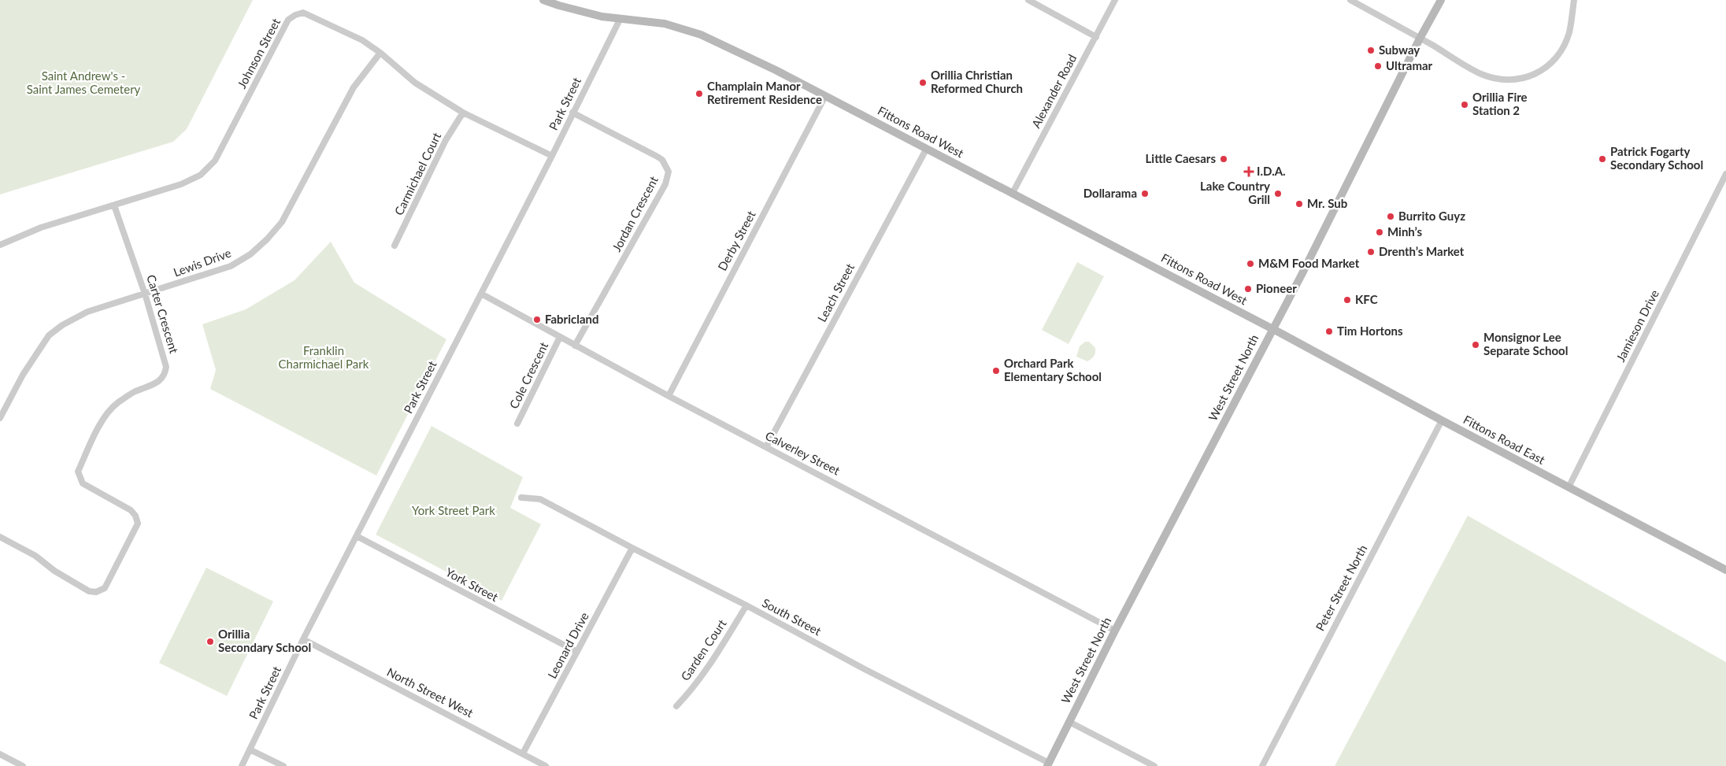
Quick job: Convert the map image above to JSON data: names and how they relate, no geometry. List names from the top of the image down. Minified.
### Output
{"streets":{"street":["Johnson Street","Alexander Road","Park Street","Fittons Road West","Carmichael Court","Jordan Crescent","Derby Street","Lewis Drive","Leach Street","Carter Crescent","Jamieson Drive","Cole Crescent","West Street North","Fittons Road East","Calverley Street","York Street","Peter Street North","South Street","Leonard Drive","Garden Court","North Street West"]},"crossings":[["Johnson Street","Park Street"],["Johnson Street","Carmichael Court"],["Johnson Street","Lewis Drive"],["Johnson Street","Carter Crescent"],["Alexander Road","Fittons Road West"],["Park Street","Fittons Road West"],["Park Street","Jordan Crescent"],["Park Street","Calverley Street"],["Park Street","York Street"],["Park Street","North Street West"],["Fittons Road West","Derby Street"],["Fittons Road West","Leach Street"],["Fittons Road West","West Street North"],["Fittons Road West","Fittons Road East"],["Jordan Crescent","Calverley Street"],["Derby Street","Calverley Street"],["Lewis Drive","Carter Crescent"],["Leach Street","Calverley Street"],["Jamieson Drive","Fittons Road East"],["Cole Crescent","Calverley Street"],["West Street North","Fittons Road East"],["West Street North","Calverley Street"],["West Street North","South Street"],["Fittons Road East","Peter Street North"],["York Street","Leonard Drive"],["South Street","Leonard Drive"],["South Street","Garden Court"],["Leonard Drive","North Street West"]],"parks":["Saint Andrew's - Saint James Cemetery","Franklin Charmichael Park","York Street Park"],"places":{"other":["Subway","Ultramar","Orillia Christian Reformed Church","Champlain Manor Retirement Residence","Orillia Fire Station 2","Little Caesars","Patrick Fogarty Secondary School","Dollarama","Lake Country Grill","Mr. Sub","Burrito Guyz","Minh’s","Drenth’s Market","M&M Food Market","Pioneer","KFC","Fabricland","Tim Hortons","Monsignor Lee Separate School","Orchard Park Elementary School","Orillia Secondary School"],"health":["I.D.A."]}}
